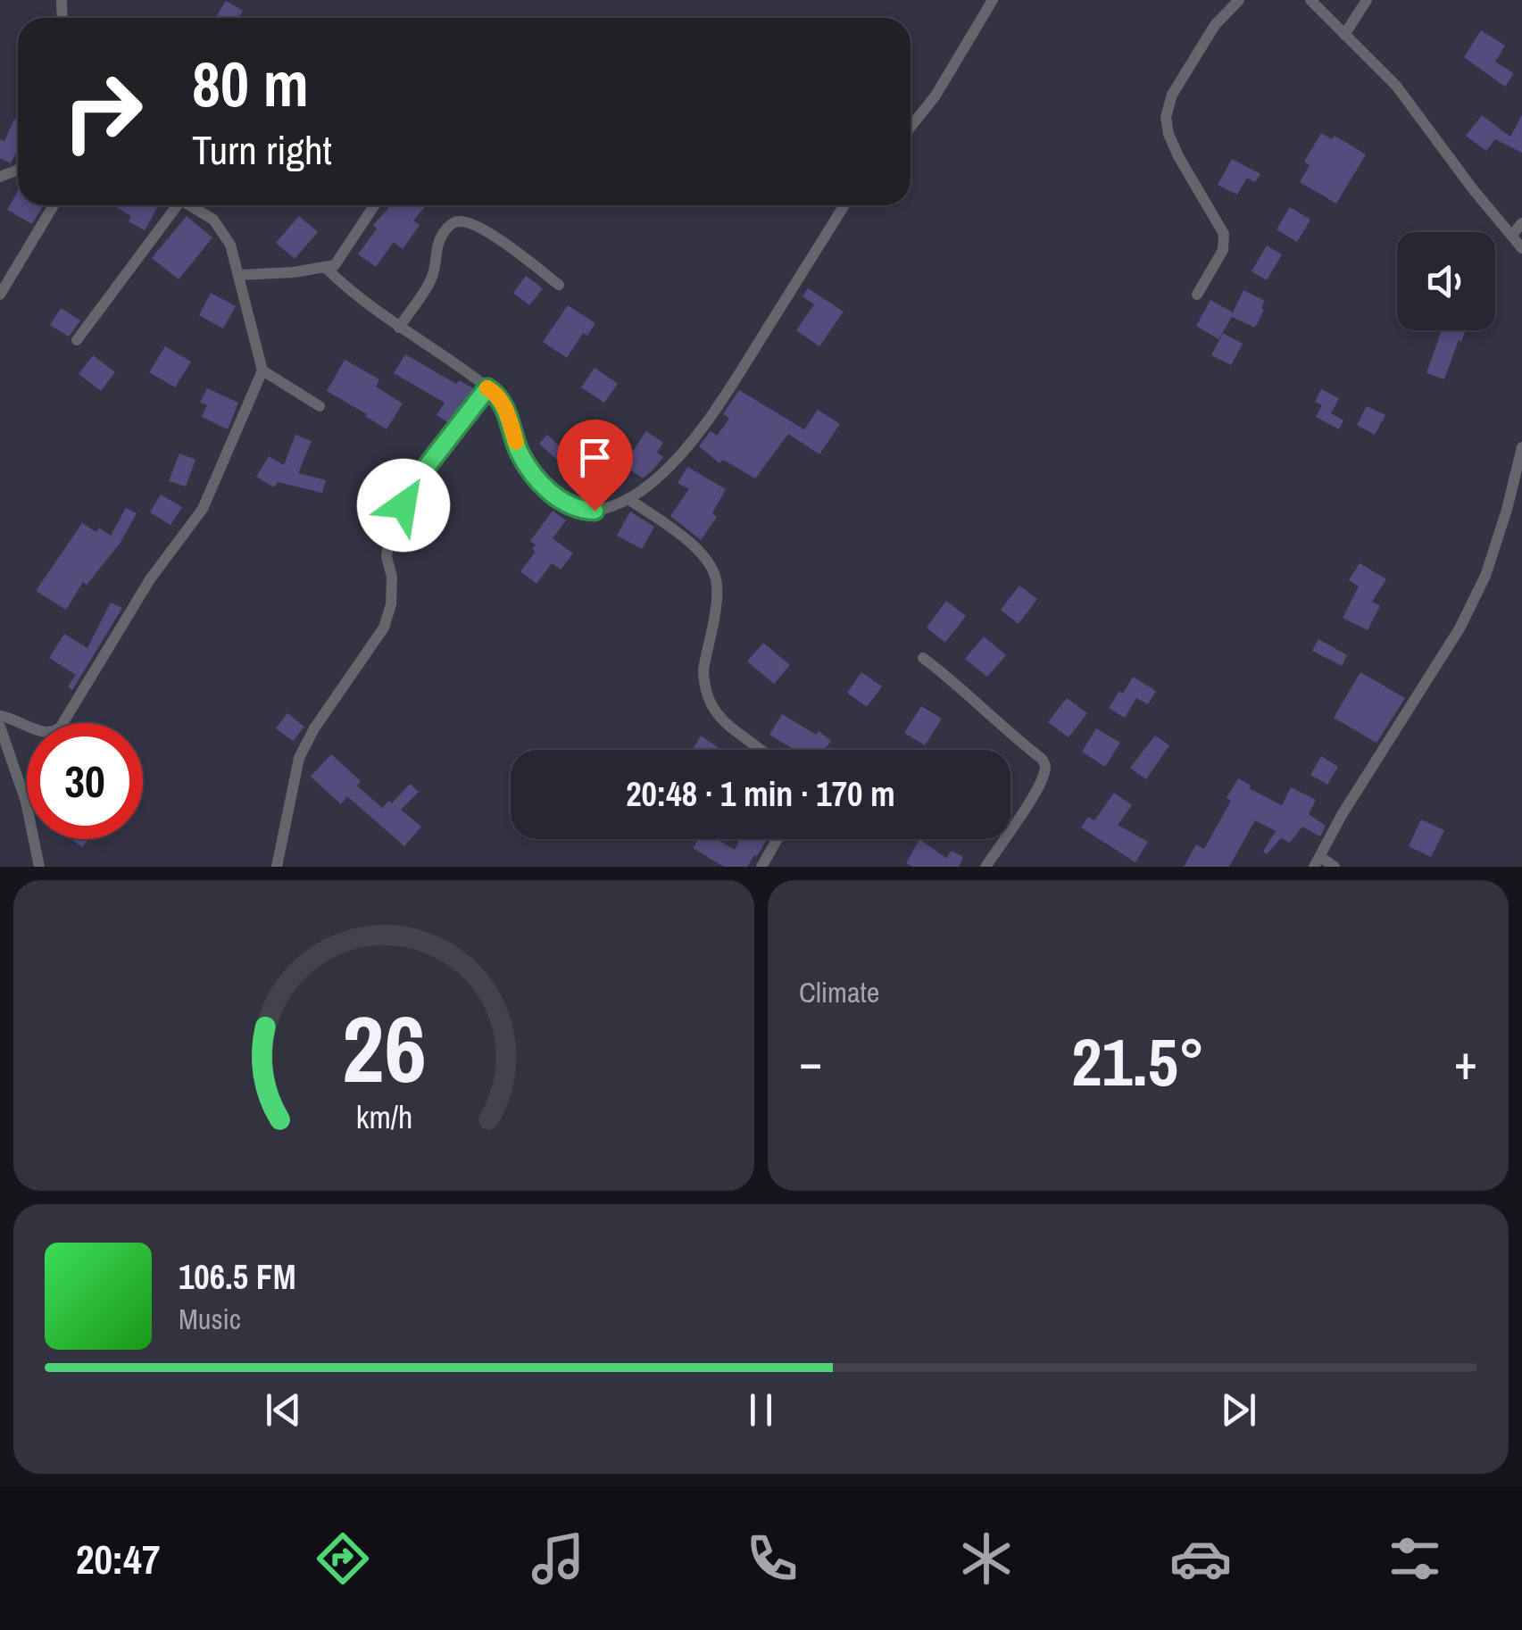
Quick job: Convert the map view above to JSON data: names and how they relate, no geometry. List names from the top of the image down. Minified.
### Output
{"page":{"turn":["80 m","Turn right"],"limit":"30","trip":"20:48 · 1 min · 170 m","tile":"Climate","heat":["−","21.5°","+"],"song":["106.5 FM","Music"],"tabs":"20:47","gauge":["26","km/h"]}}
